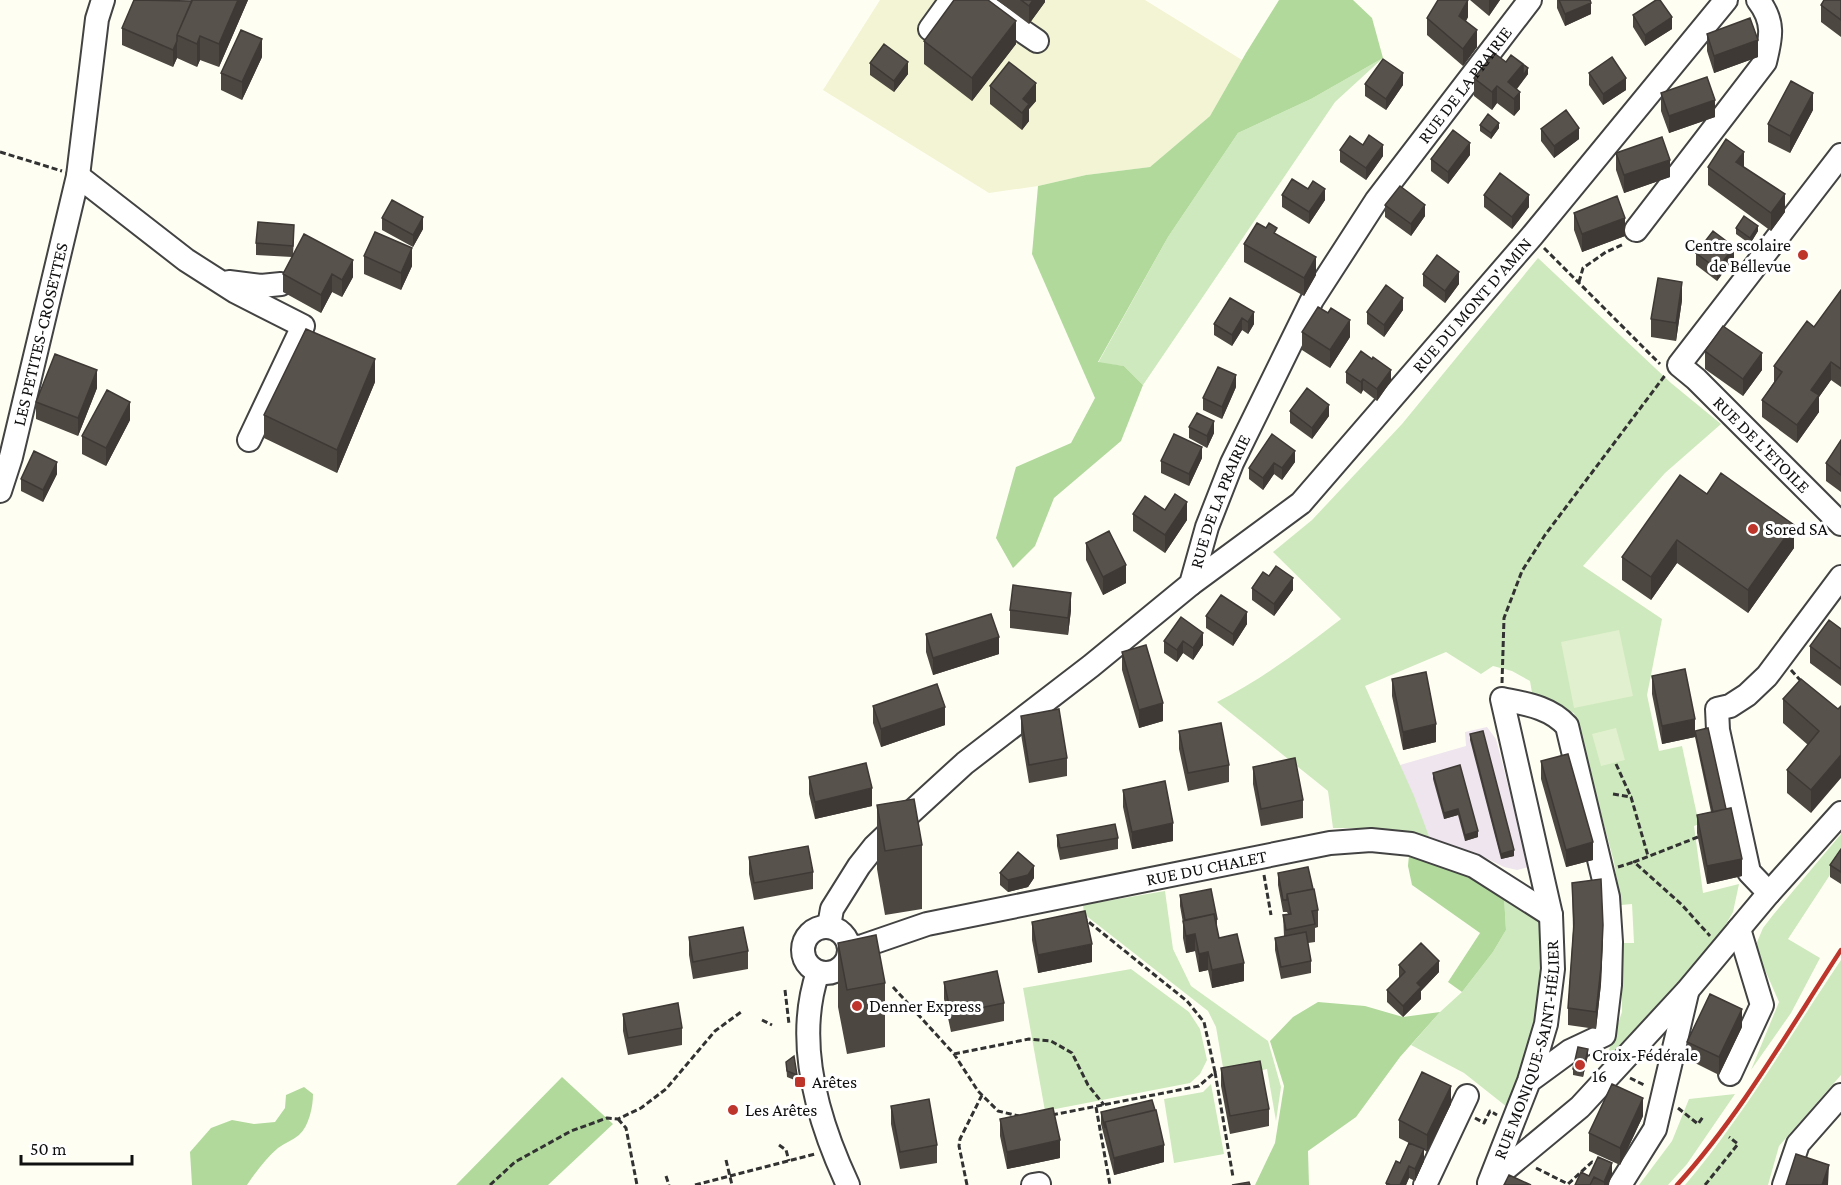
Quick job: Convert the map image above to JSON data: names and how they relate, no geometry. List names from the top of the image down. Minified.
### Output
{"streets":{"street":["RUE DE LA PRAIRIE","RUE DU MONT D'AMIN","LES PETITES-CROSETTES","RUE DE L'ETOILE","RUE DU CHALET","RUE MONIQUE-SAINT-HÉLIER"]},"crossings":[["RUE DE LA PRAIRIE","RUE DU MONT D'AMIN"],["RUE DE LA PRAIRIE","RUE DU CHALET"],["RUE DU CHALET","RUE MONIQUE-SAINT-HÉLIER"]],"places":{"other":["Centre scolaire de Bellevue","Sored SA","Denner Express","Croix-Fédérale 16","Les Arêtes"],"transit":["Arêtes"]},"scale_bar":"50 m"}
